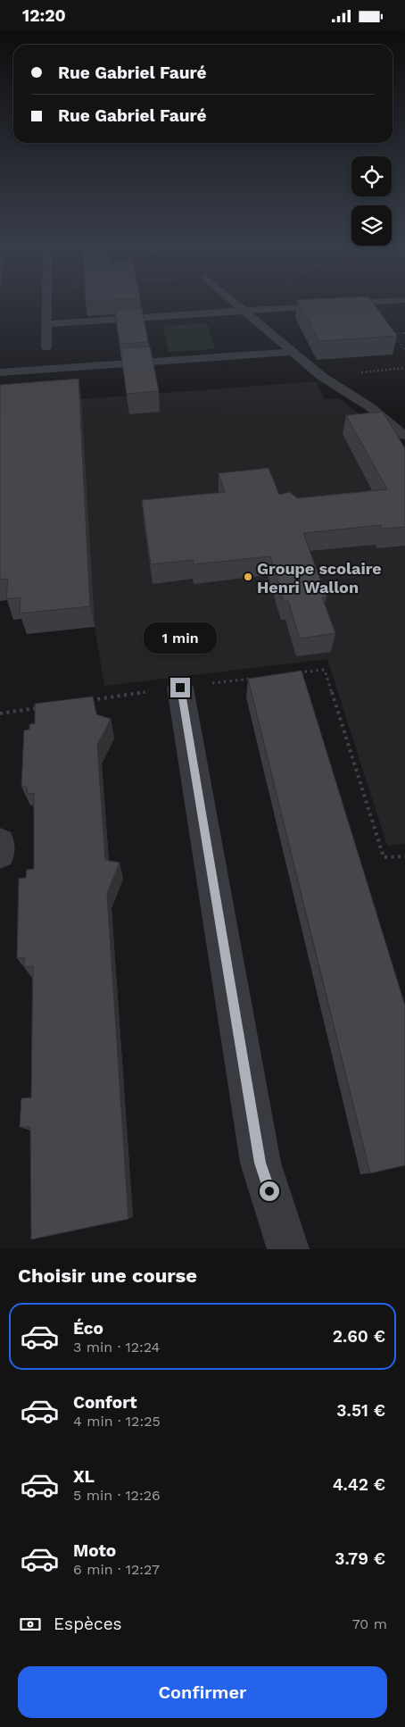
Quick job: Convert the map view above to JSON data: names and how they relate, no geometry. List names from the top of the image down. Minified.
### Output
{"places":["Groupe scolaire Henri Wallon"],"page":{"status":"12:20","banner":["Rue Gabriel Fauré","Rue Gabriel Fauré"],"bubble":"1 min","heading":"Choisir une course","list":[{"name":"Éco","note":"3 min · 12:24","value":"2.60 €"},{"name":"Confort","note":"4 min · 12:25","value":"3.51 €"},{"name":"XL","note":"5 min · 12:26","value":"4.42 €"},{"name":"Moto","note":"6 min · 12:27","value":"3.79 €"}],"pay":["Espèces","70 m"],"buttons":"Confirmer"}}
